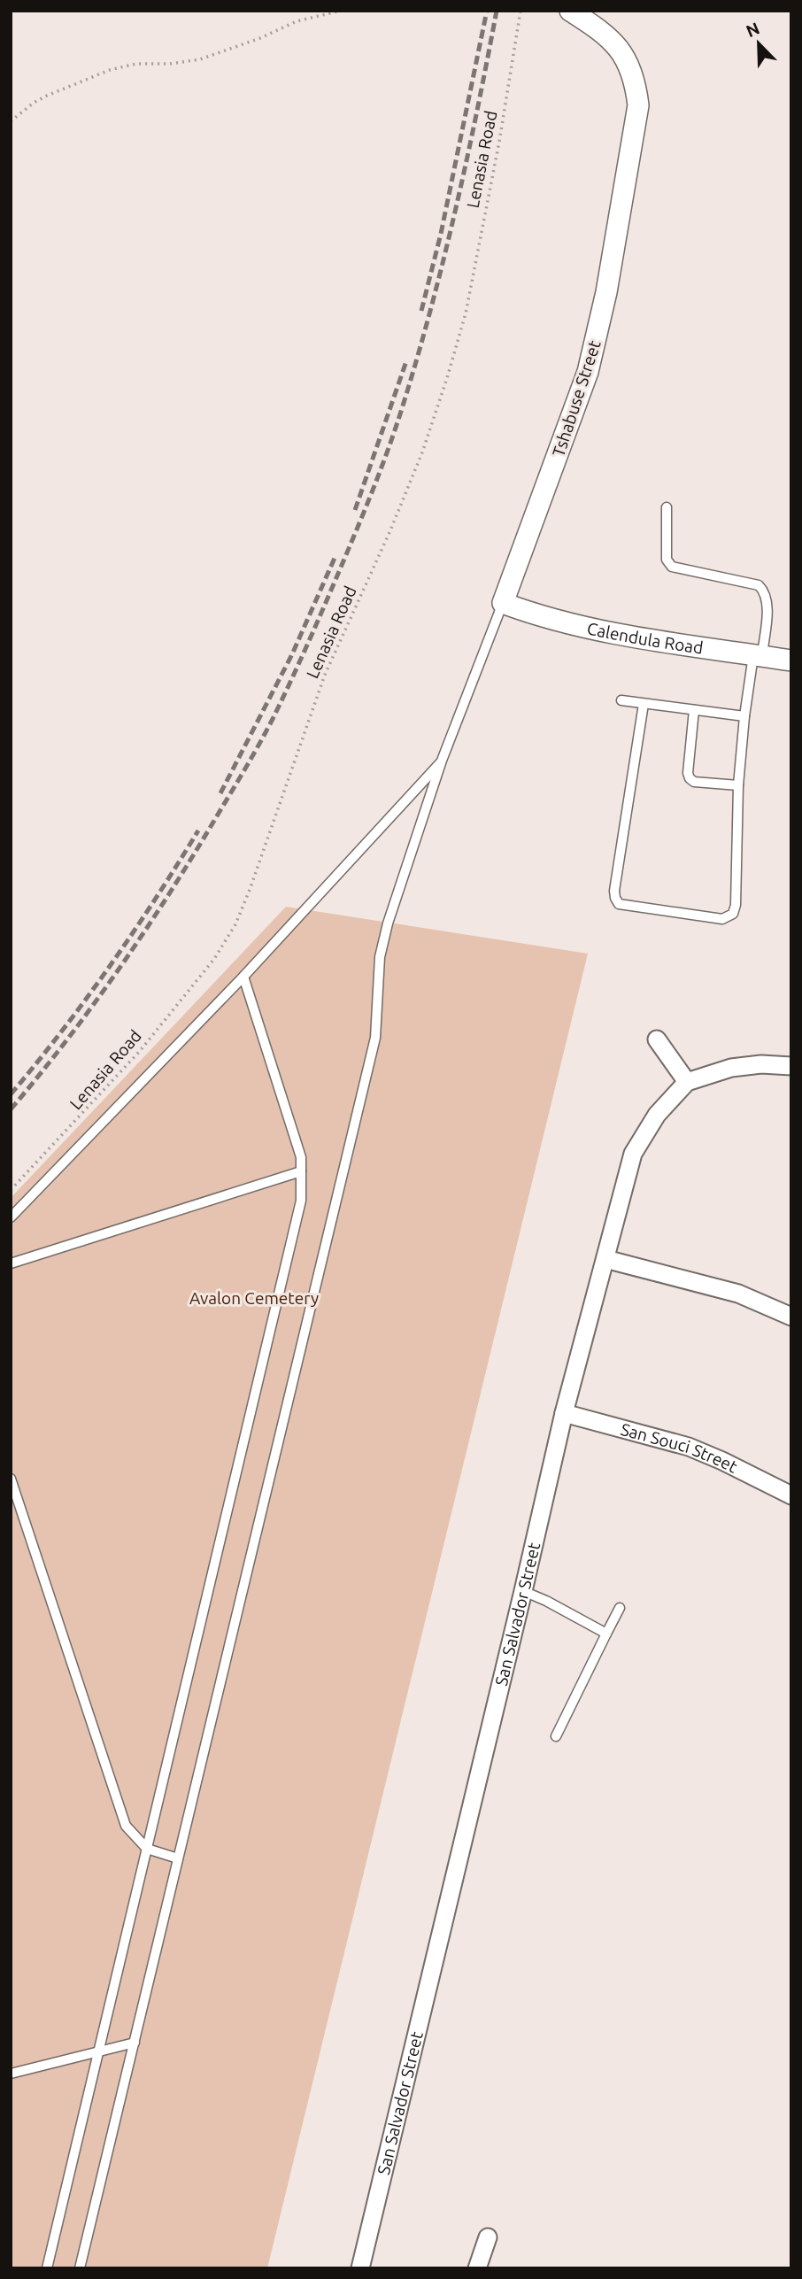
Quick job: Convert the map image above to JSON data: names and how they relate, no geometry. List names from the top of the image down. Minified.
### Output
{"streets":{"street":["Tshabuse Street","Calendula Road","San Souci Street","San Salvador Street"],"path":["Lenasia Road"]},"crossings":[["Tshabuse Street","Calendula Road"],["San Souci Street","San Salvador Street"]],"parks":["Avalon Cemetery"],"north":"top left"}
